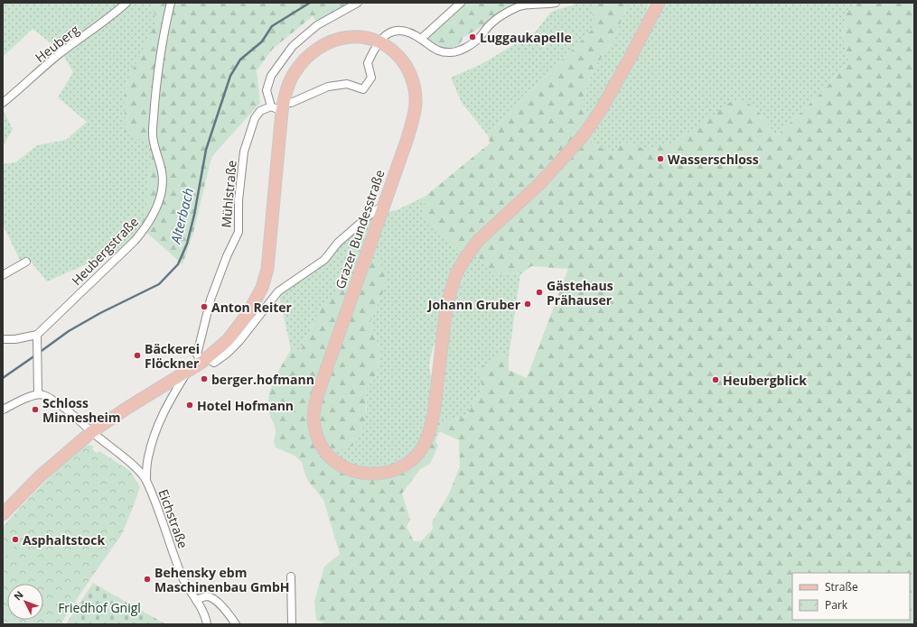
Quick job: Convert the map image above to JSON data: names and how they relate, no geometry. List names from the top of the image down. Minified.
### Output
{"streets":{"main road":["Grazer Bundesstraße"],"street":["Heuberg","Mühlstraße","Heubergstraße","Eichstraße"]},"crossings":[["Mühlstraße","Grazer Bundesstraße"],["Grazer Bundesstraße","Eichstraße"]],"water":["Alterbach"],"parks":["Friedhof Gnigl"],"places":["Luggaukapelle","Wasserschloss","Gästehaus Prähauser","Johann Gruber","Anton Reiter","Bäckerei Flöckner","berger.hofmann","Heubergblick","Hotel Hofmann","Schloss Minnesheim","Asphaltstock","Behensky ebm Maschinenbau GmbH"],"legend":["Straße","Park"],"north":"top left"}
